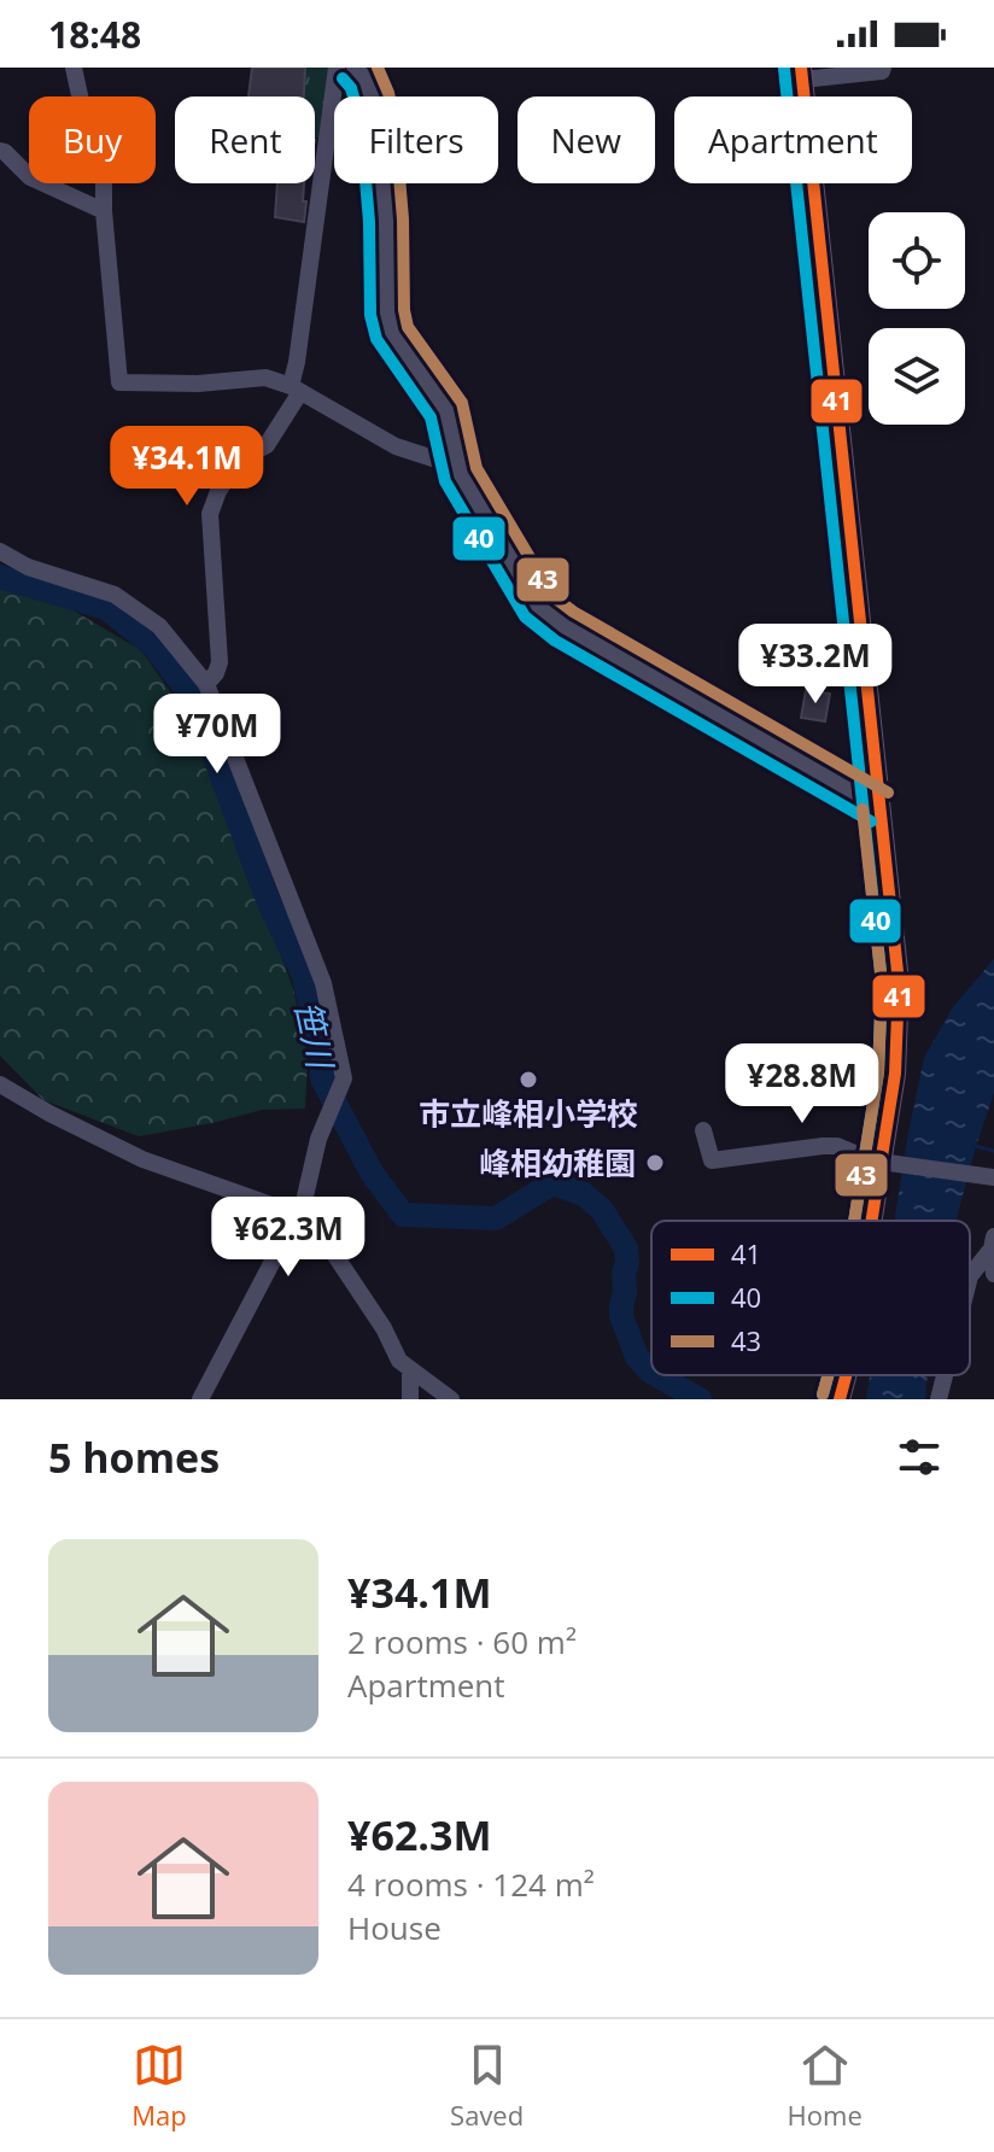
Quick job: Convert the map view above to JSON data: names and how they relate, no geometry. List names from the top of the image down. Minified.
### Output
{"water":["笹川"],"places":["市立峰相小学校","峰相幼稚園"],"lines":["transit line 41","transit line 43","transit line 40"],"legend":["41","40","43"],"page":{"status":"18:48","chip":["Buy","Rent","Filters","New","Apartment"],"price":["¥34.1M","¥33.2M","¥70M","¥28.8M","¥62.3M"],"heading":"5 homes","list":[{"name":"¥34.1M","note":"2 rooms · 60 m² · Apartment"},{"name":"¥62.3M","note":"4 rooms · 124 m² · House"}],"tabs":["Map","Saved","Home"]}}
